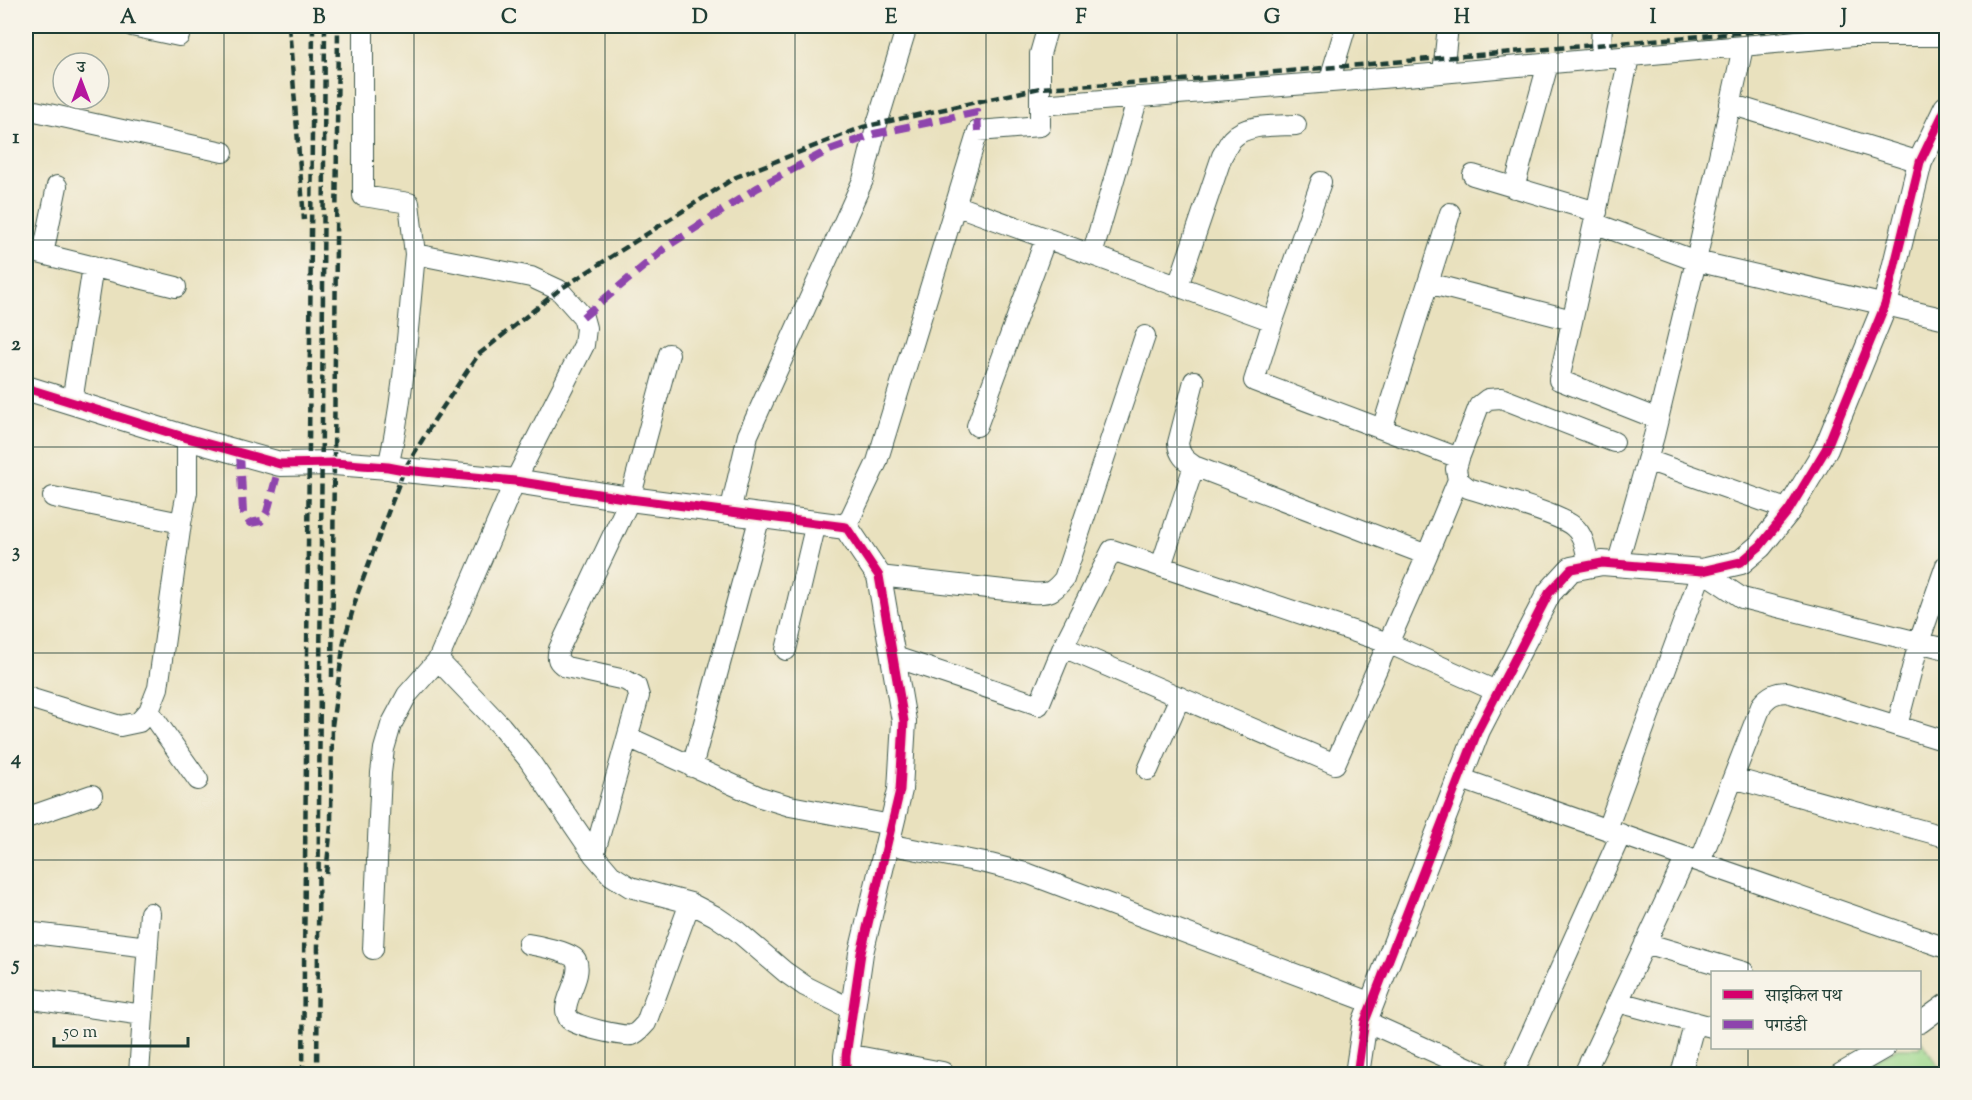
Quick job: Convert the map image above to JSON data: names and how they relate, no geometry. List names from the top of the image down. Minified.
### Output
{"legend":["साइकिल पथ","पगडंडी"],"scale_bar":"50 m","north":"top","grid":{"columns":["A","B","C","D","E","F","G","H","I","J"],"rows":["1","2","3","4","5"]}}
